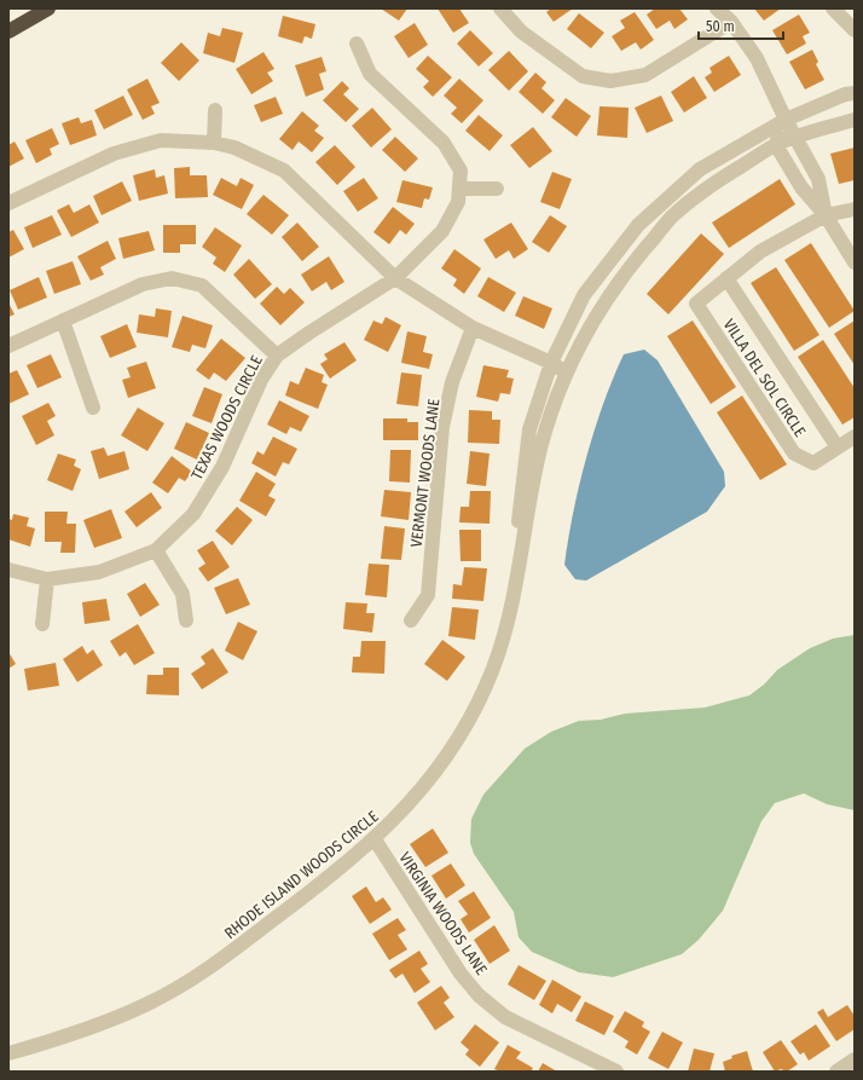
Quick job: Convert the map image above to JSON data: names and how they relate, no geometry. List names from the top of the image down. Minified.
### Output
{"streets":{"street":["VILLA DEL SOL CIRCLE","TEXAS WOODS CIRCLE","VERMONT WOODS LANE","RHODE ISLAND WOODS CIRCLE","VIRGINIA WOODS LANE"]},"crossings":[["RHODE ISLAND WOODS CIRCLE","VIRGINIA WOODS LANE"]],"scale_bar":"50 m"}
